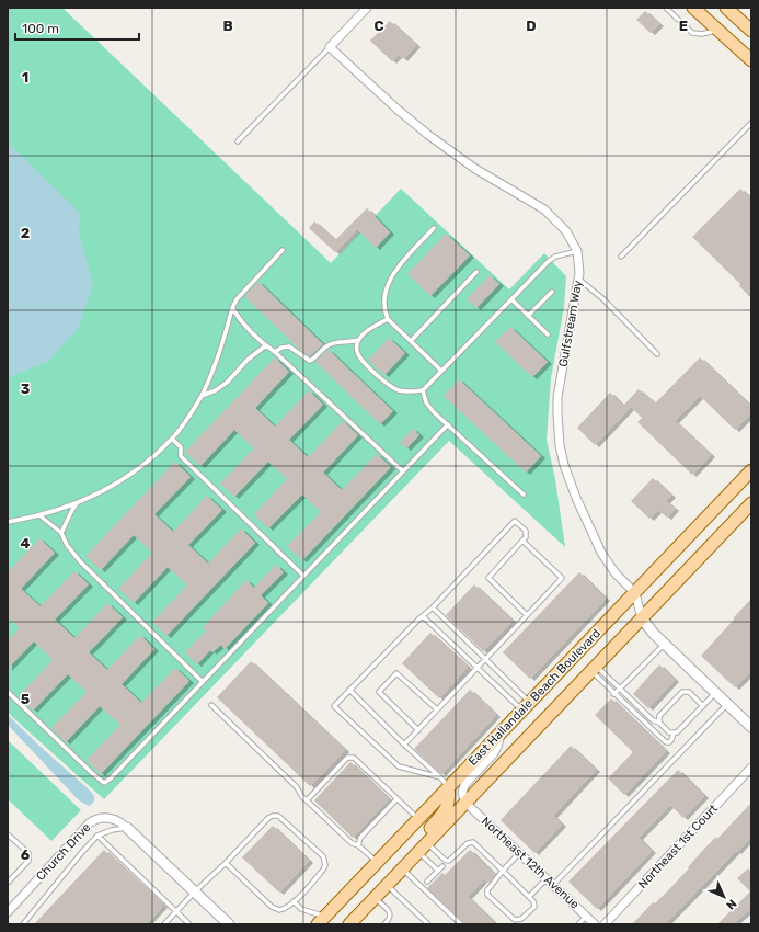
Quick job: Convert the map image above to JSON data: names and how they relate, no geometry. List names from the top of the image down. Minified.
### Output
{"streets":{"main road":["East Hallandale Beach Boulevard"],"street":["Gulfstream Way","Northeast 1st Court","Church Drive","Northeast 12th Avenue"]},"crossings":[["Gulfstream Way","East Hallandale Beach Boulevard"],["East Hallandale Beach Boulevard","Northeast 12th Avenue"]],"scale_bar":"100 m","north":"bottom right","grid":{"columns":["B","C","D","E"],"rows":["1","2","3","4","5","6"]}}
